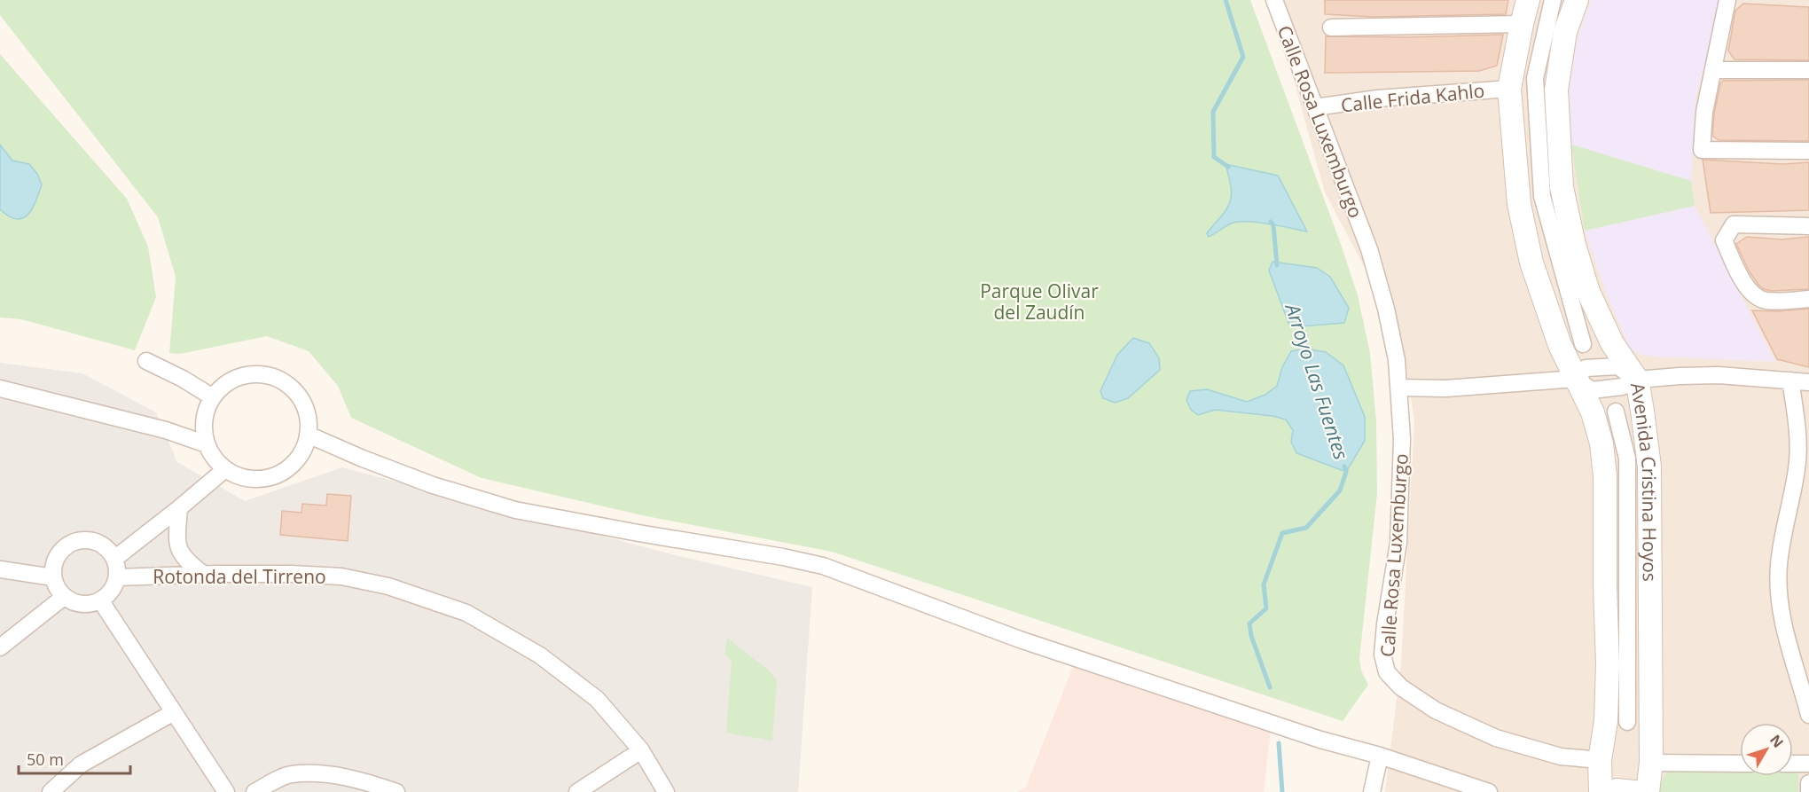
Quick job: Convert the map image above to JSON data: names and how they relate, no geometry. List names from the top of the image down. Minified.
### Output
{"streets":{"street":["Calle Frida Kahlo","Calle Rosa Luxemburgo","Avenida Cristina Hoyos","Rotonda del Tirreno"]},"crossings":[["Calle Frida Kahlo","Calle Rosa Luxemburgo"],["Calle Frida Kahlo","Avenida Cristina Hoyos"],["Calle Rosa Luxemburgo","Avenida Cristina Hoyos"]],"water":["Arroyo Las Fuentes"],"parks":["Parque Olivar del Zaudín"],"scale_bar":"50 m","north":"top right"}
